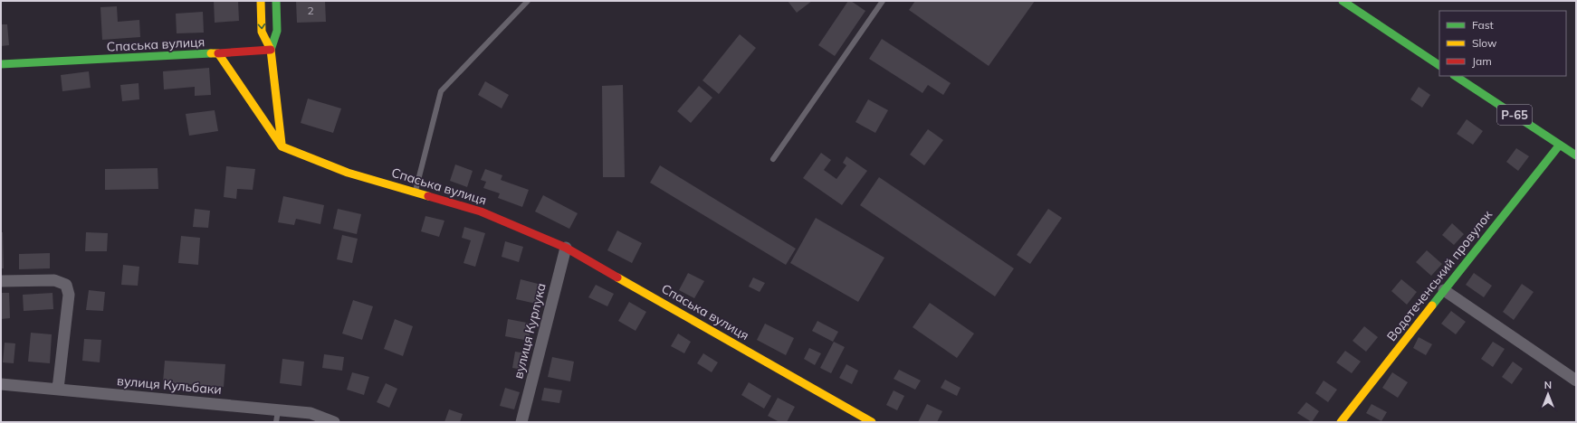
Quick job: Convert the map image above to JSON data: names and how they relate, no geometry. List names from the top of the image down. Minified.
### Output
{"streets":{"street":["Спаська вулиця","Р-65","Водотеченський провулок","вулиця Курлука","вулиця Кульбаки"]},"crossings":[["Спаська вулиця","вулиця Курлука"],["Р-65","Водотеченський провулок"]],"house_numbers":["2"],"legend":["Fast","Slow","Jam"],"north":"top"}
